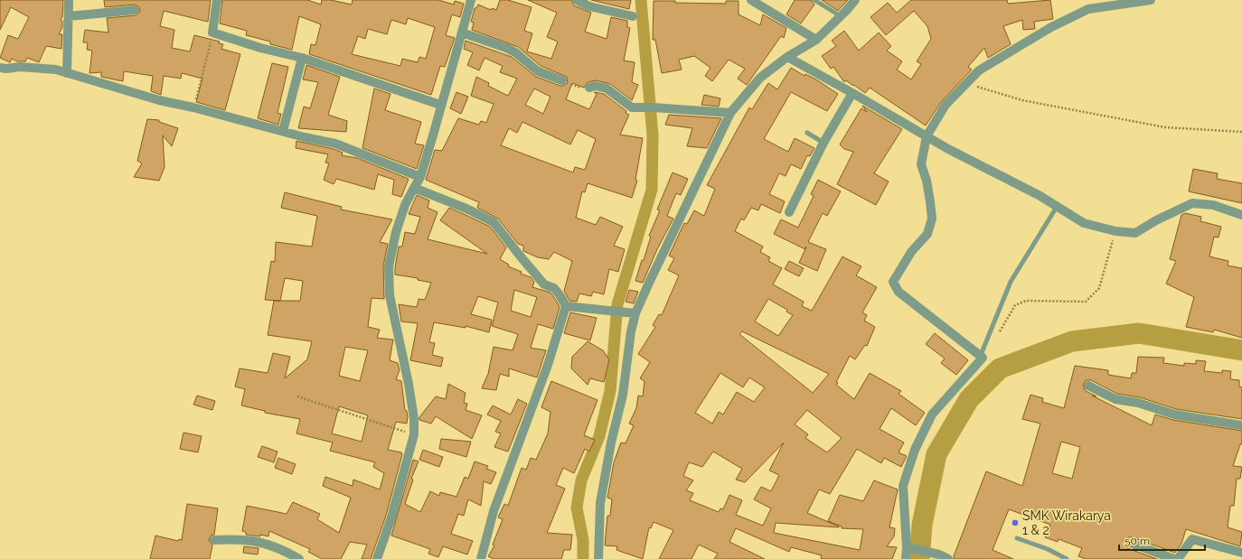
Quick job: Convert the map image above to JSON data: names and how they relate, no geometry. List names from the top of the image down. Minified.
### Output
{"places":["SMK Wirakarya 1 & 2"],"scale_bar":"50 m"}
